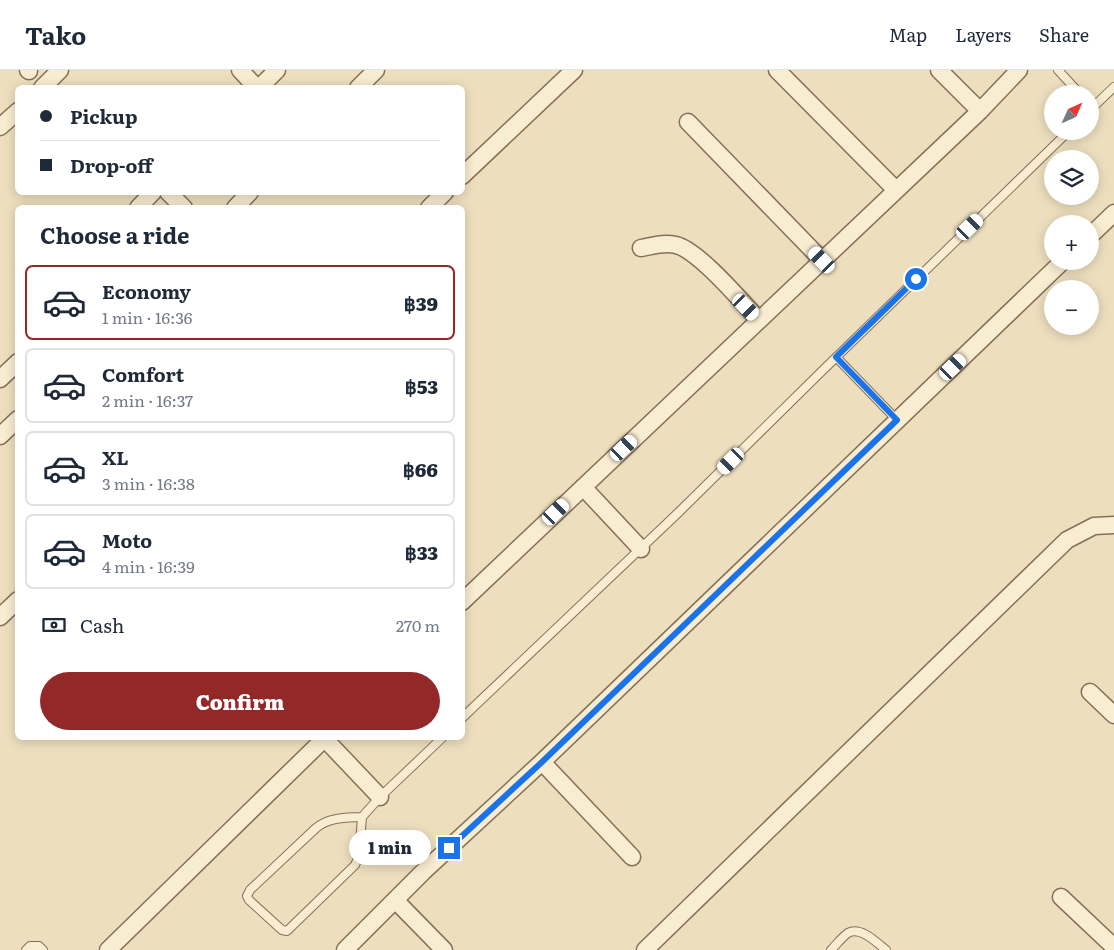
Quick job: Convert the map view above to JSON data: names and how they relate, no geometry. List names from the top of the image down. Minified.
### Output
{"north":"top right","page":{"header":"Tako","nav":["Map","Layers","Share"],"map_buttons":["+","−"],"banner":["Pickup","Drop-off"],"heading":"Choose a ride","list":[{"name":"Economy","note":"1 min · 16:36","value":"฿39"},{"name":"Comfort","note":"2 min · 16:37","value":"฿53"},{"name":"XL","note":"3 min · 16:38","value":"฿66"},{"name":"Moto","note":"4 min · 16:39","value":"฿33"}],"pay":["Cash","270 m"],"buttons":"Confirm","bubble":"1 min"}}
